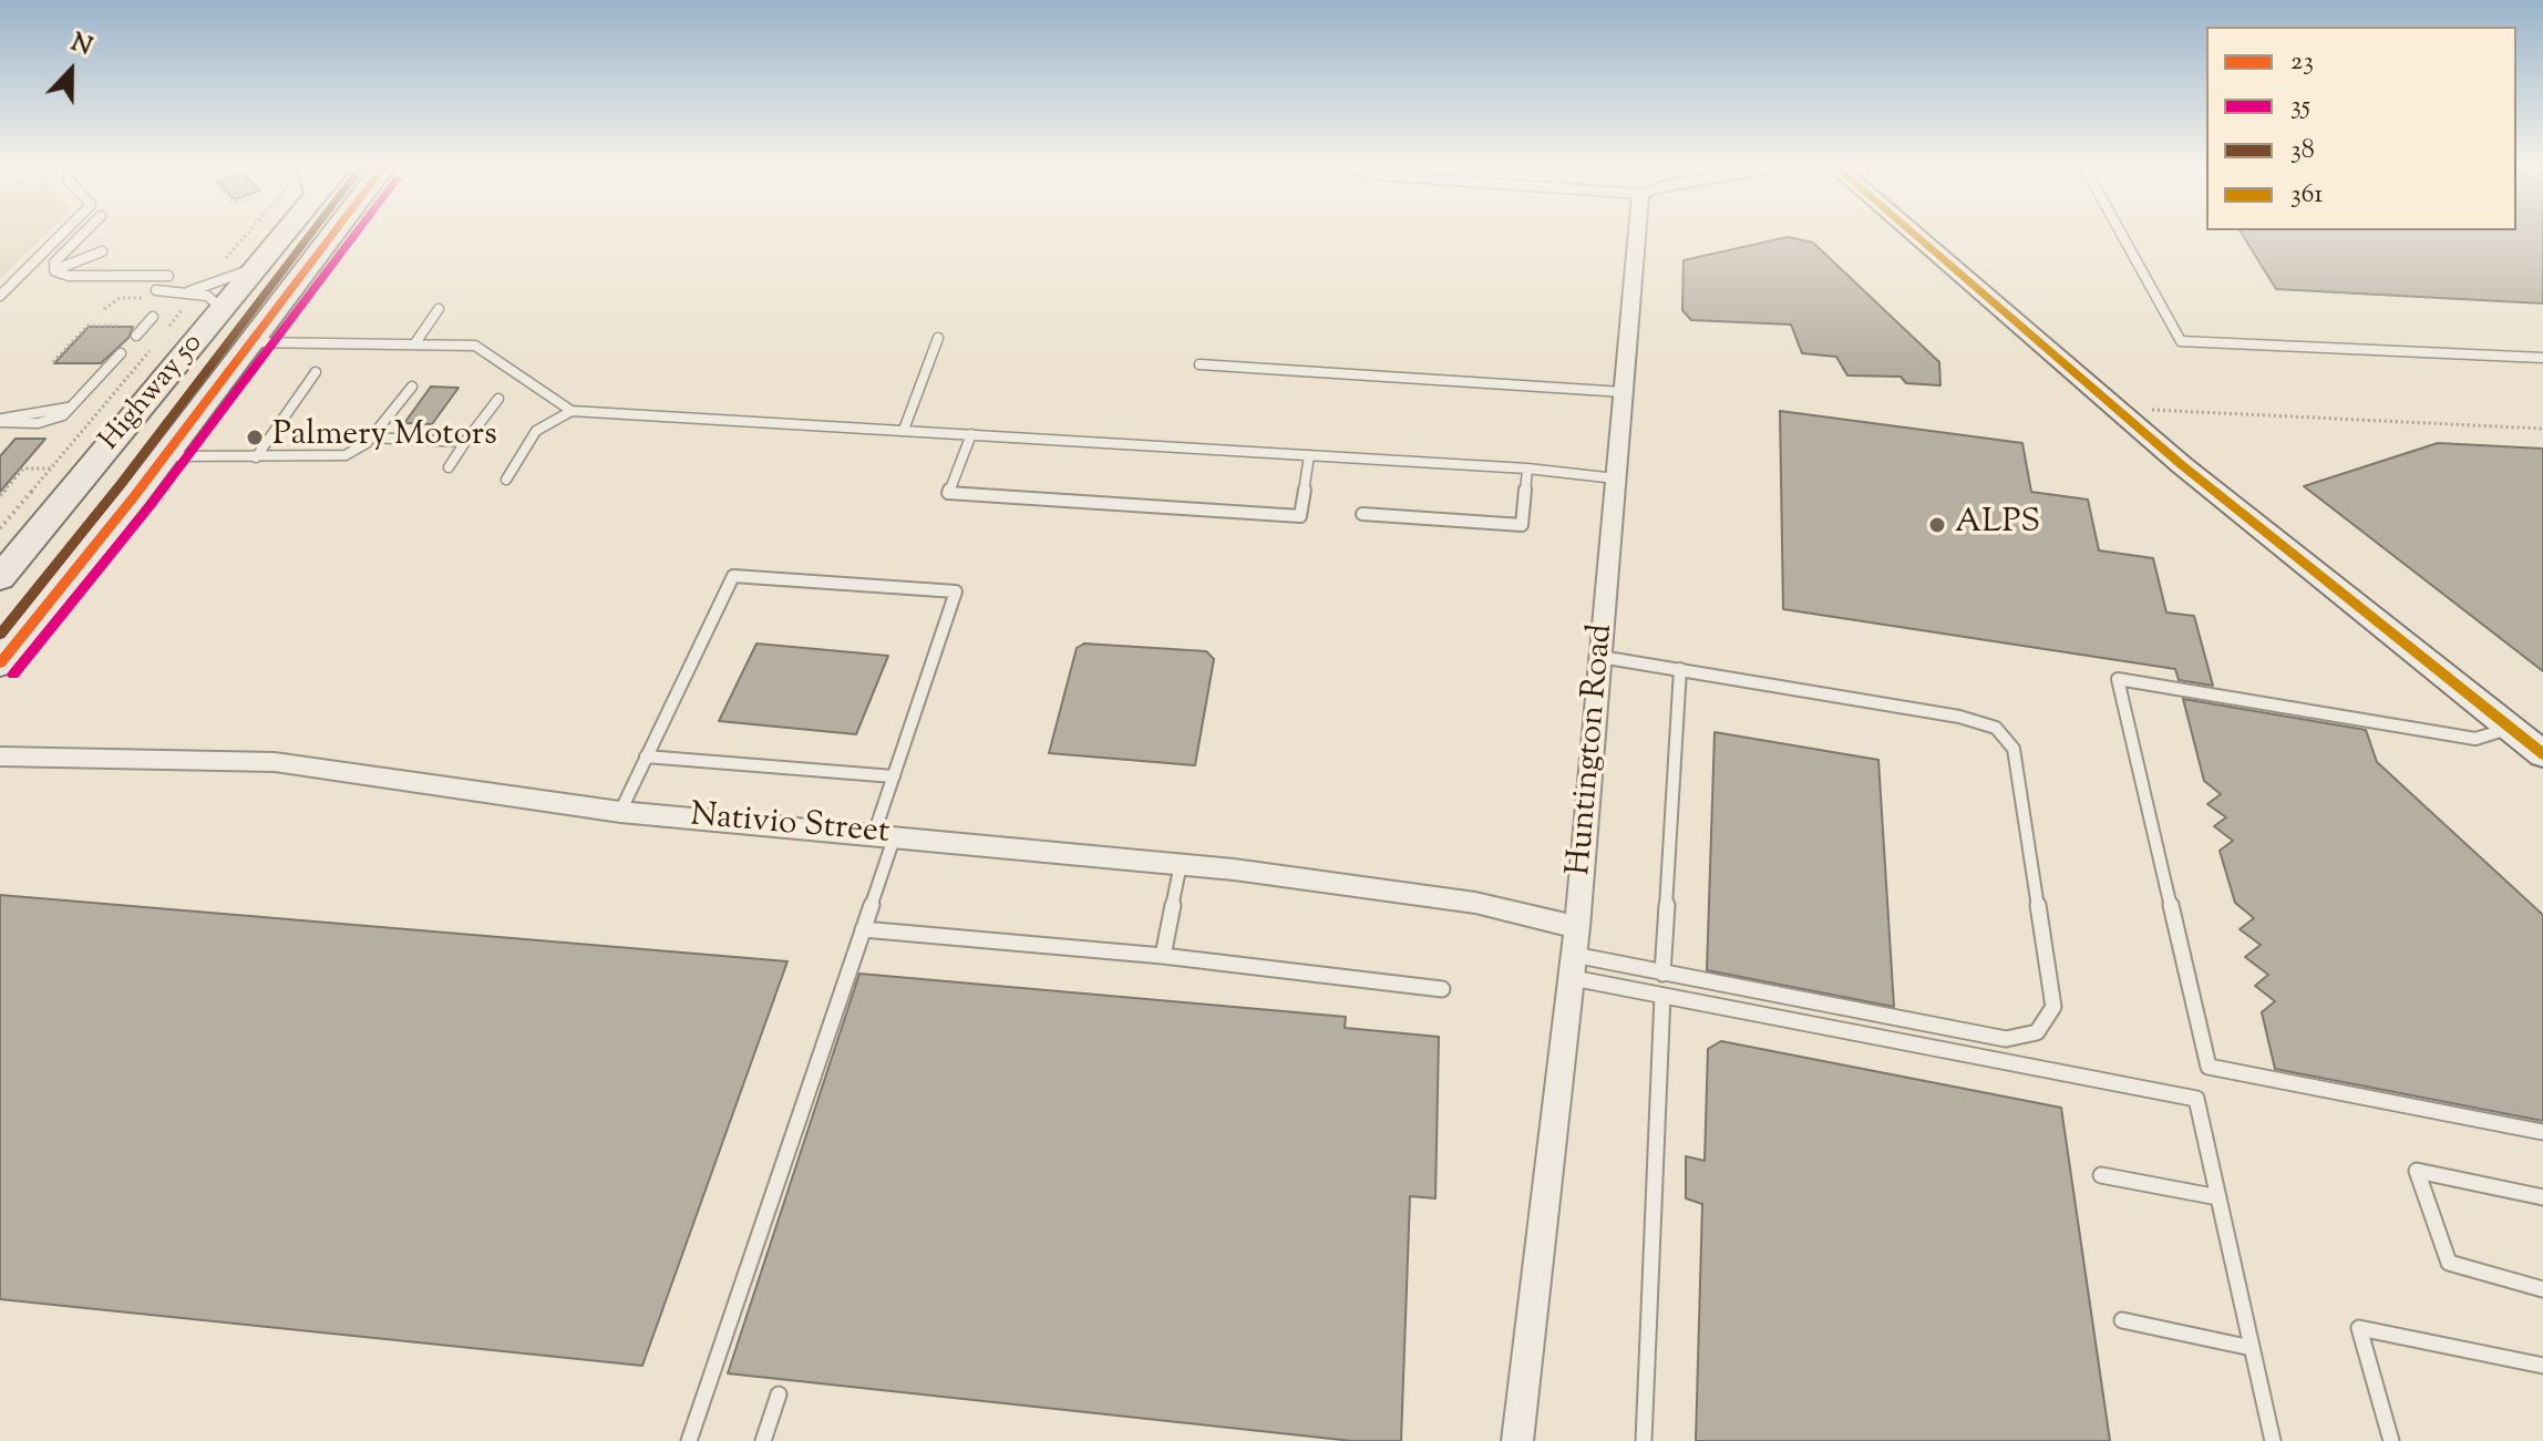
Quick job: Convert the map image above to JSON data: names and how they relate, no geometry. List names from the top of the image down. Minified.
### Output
{"streets":{"main road":["Highway 50"],"street":["Huntington Road","Nativio Street"]},"crossings":[["Huntington Road","Nativio Street"]],"places":["Palmery Motors","ALPS"],"lines":["transit line 23","transit line 35","transit line 38","transit line 361"],"legend":["23","35","38","361"],"north":"top"}
